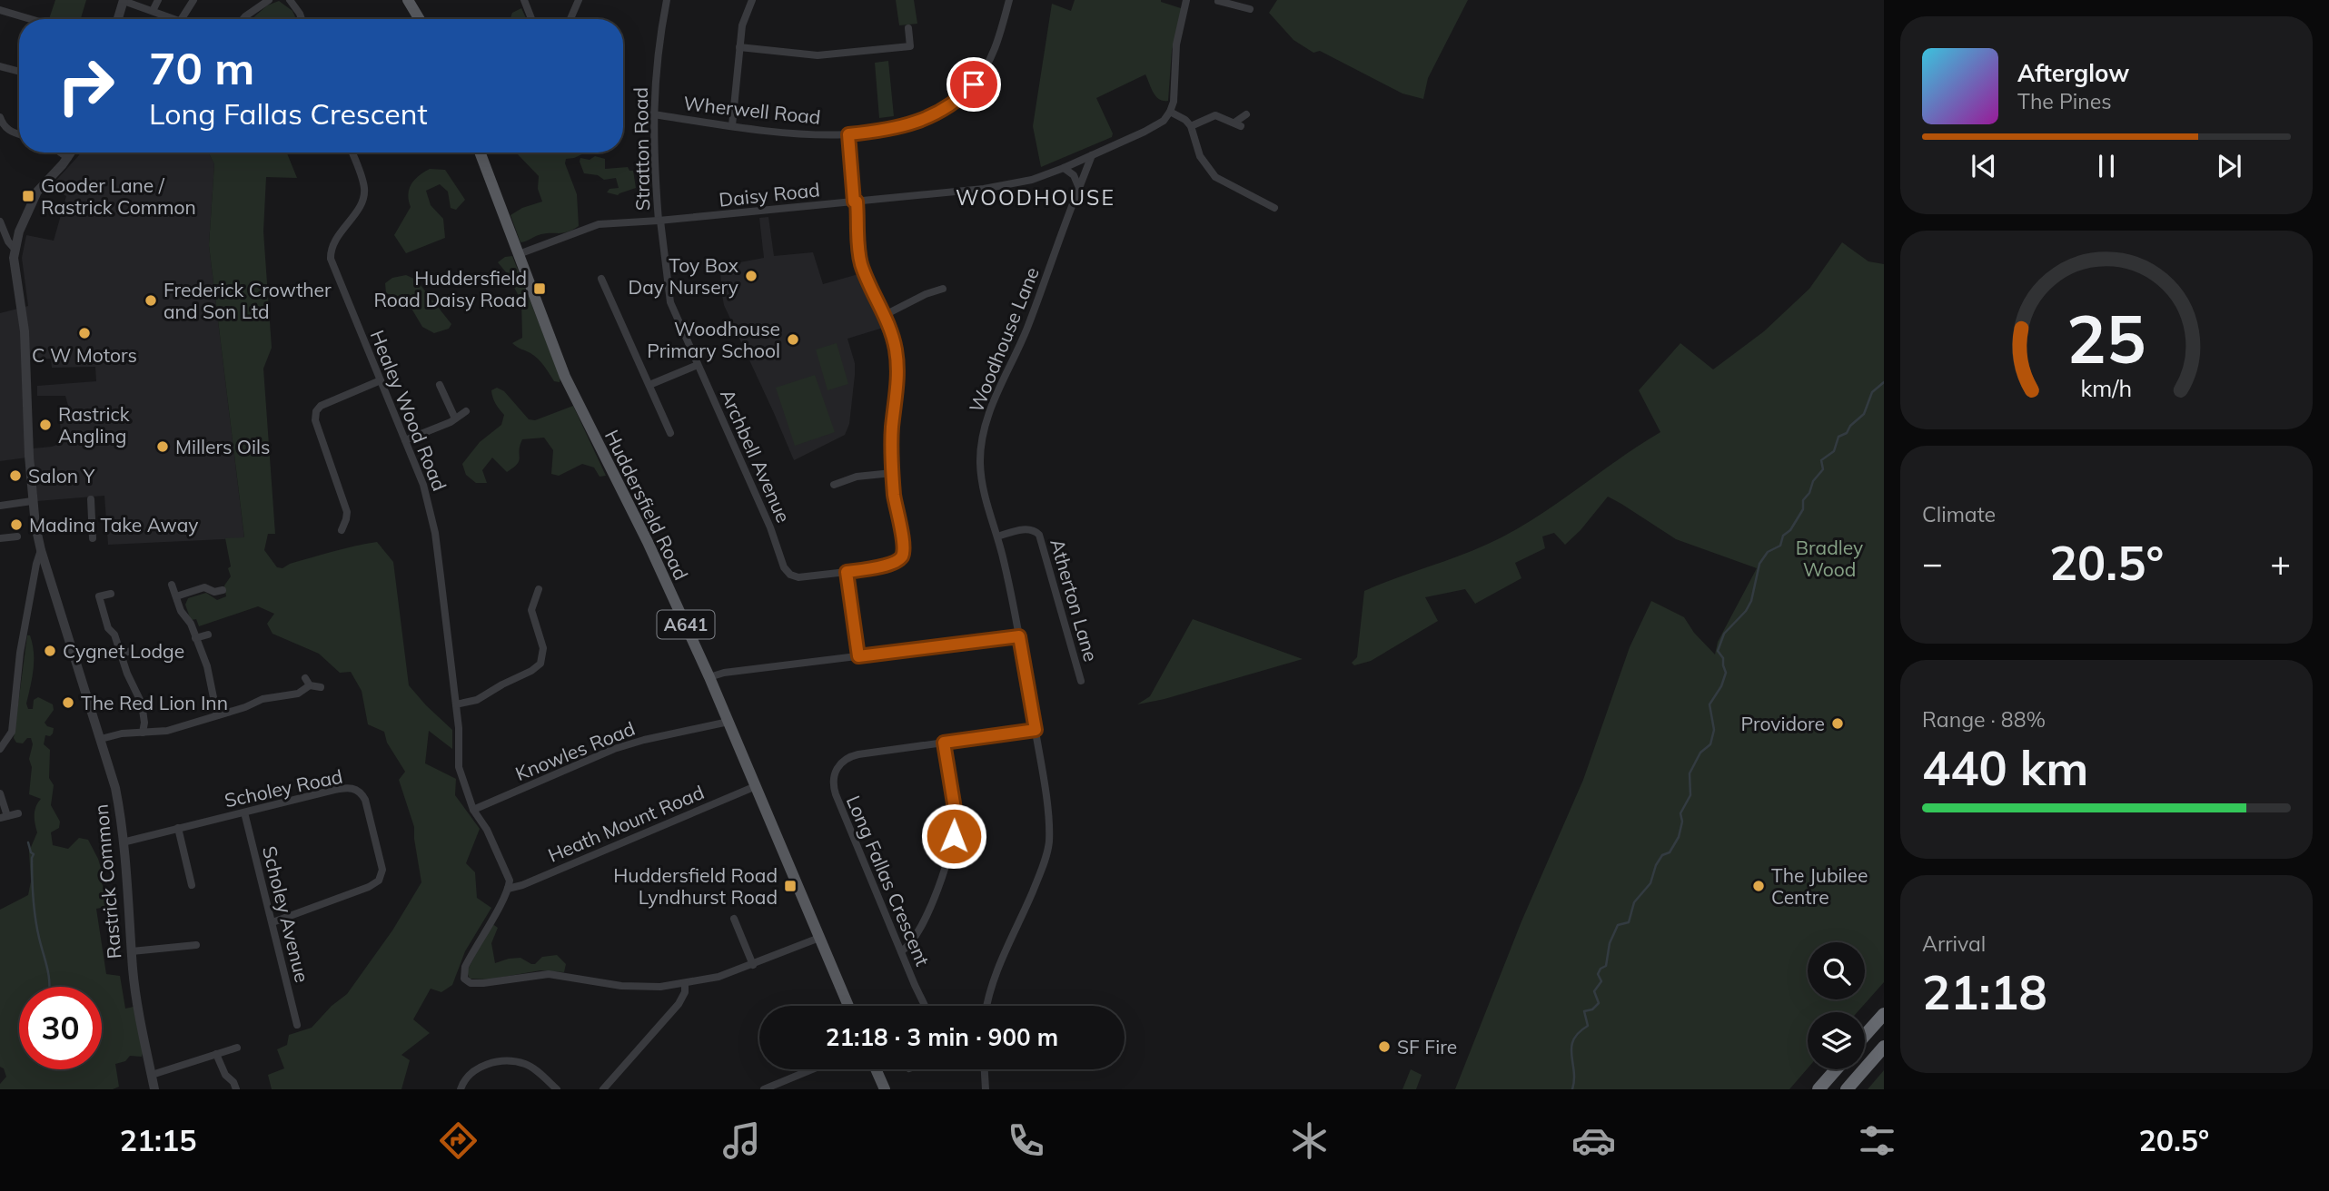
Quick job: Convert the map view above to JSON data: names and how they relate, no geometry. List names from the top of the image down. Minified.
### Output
{"streets":{"main road":["Huddersfield Road","A641"],"street":["Wherwell Road","Stratton Road","Daisy Road","Woodhouse Lane","Healey Wood Road","Archbell Avenue","Atherton Lane","Knowles Road","Scholey Road","Heath Mount Road","Long Fallas Crescent","Rastrick Common","Scholey Avenue"]},"crossings":[["Wherwell Road","Stratton Road"],["Stratton Road","Daisy Road"],["Stratton Road","Archbell Avenue"],["Daisy Road","Archbell Avenue"],["Daisy Road","Huddersfield Road"],["Woodhouse Lane","Atherton Lane"],["Woodhouse Lane","Long Fallas Crescent"],["Healey Wood Road","Knowles Road"],["Healey Wood Road","Heath Mount Road"],["Huddersfield Road","Knowles Road"],["Huddersfield Road","Heath Mount Road"],["Scholey Road","Rastrick Common"],["Scholey Road","Scholey Avenue"]],"districts":["WOODHOUSE"],"parks":["Bradley Wood"],"places":{"transit":["Gooder Lane / Rastrick Common","Huddersfield Road Daisy Road","Huddersfield Road Lyndhurst Road"],"other":["Toy Box Day Nursery","Frederick Crowther and Son Ltd","C W Motors","Woodhouse Primary School","Rastrick Angling","Millers Oils","Salon Y","Madina Take Away","Cygnet Lodge","The Red Lion Inn","Providore","The Jubilee Centre","SF Fire"]},"page":{"turn":["70 m","Long Fallas Crescent"],"song":["Afterglow","The Pines"],"tile":["Climate",["Range · 88%","440 km"],["Arrival","21:18"]],"heat":["−","20.5°","+"],"limit":"30","trip":"21:18 · 3 min · 900 m","tabs":["21:15","20.5°"],"gauge":["25","km/h"]}}
